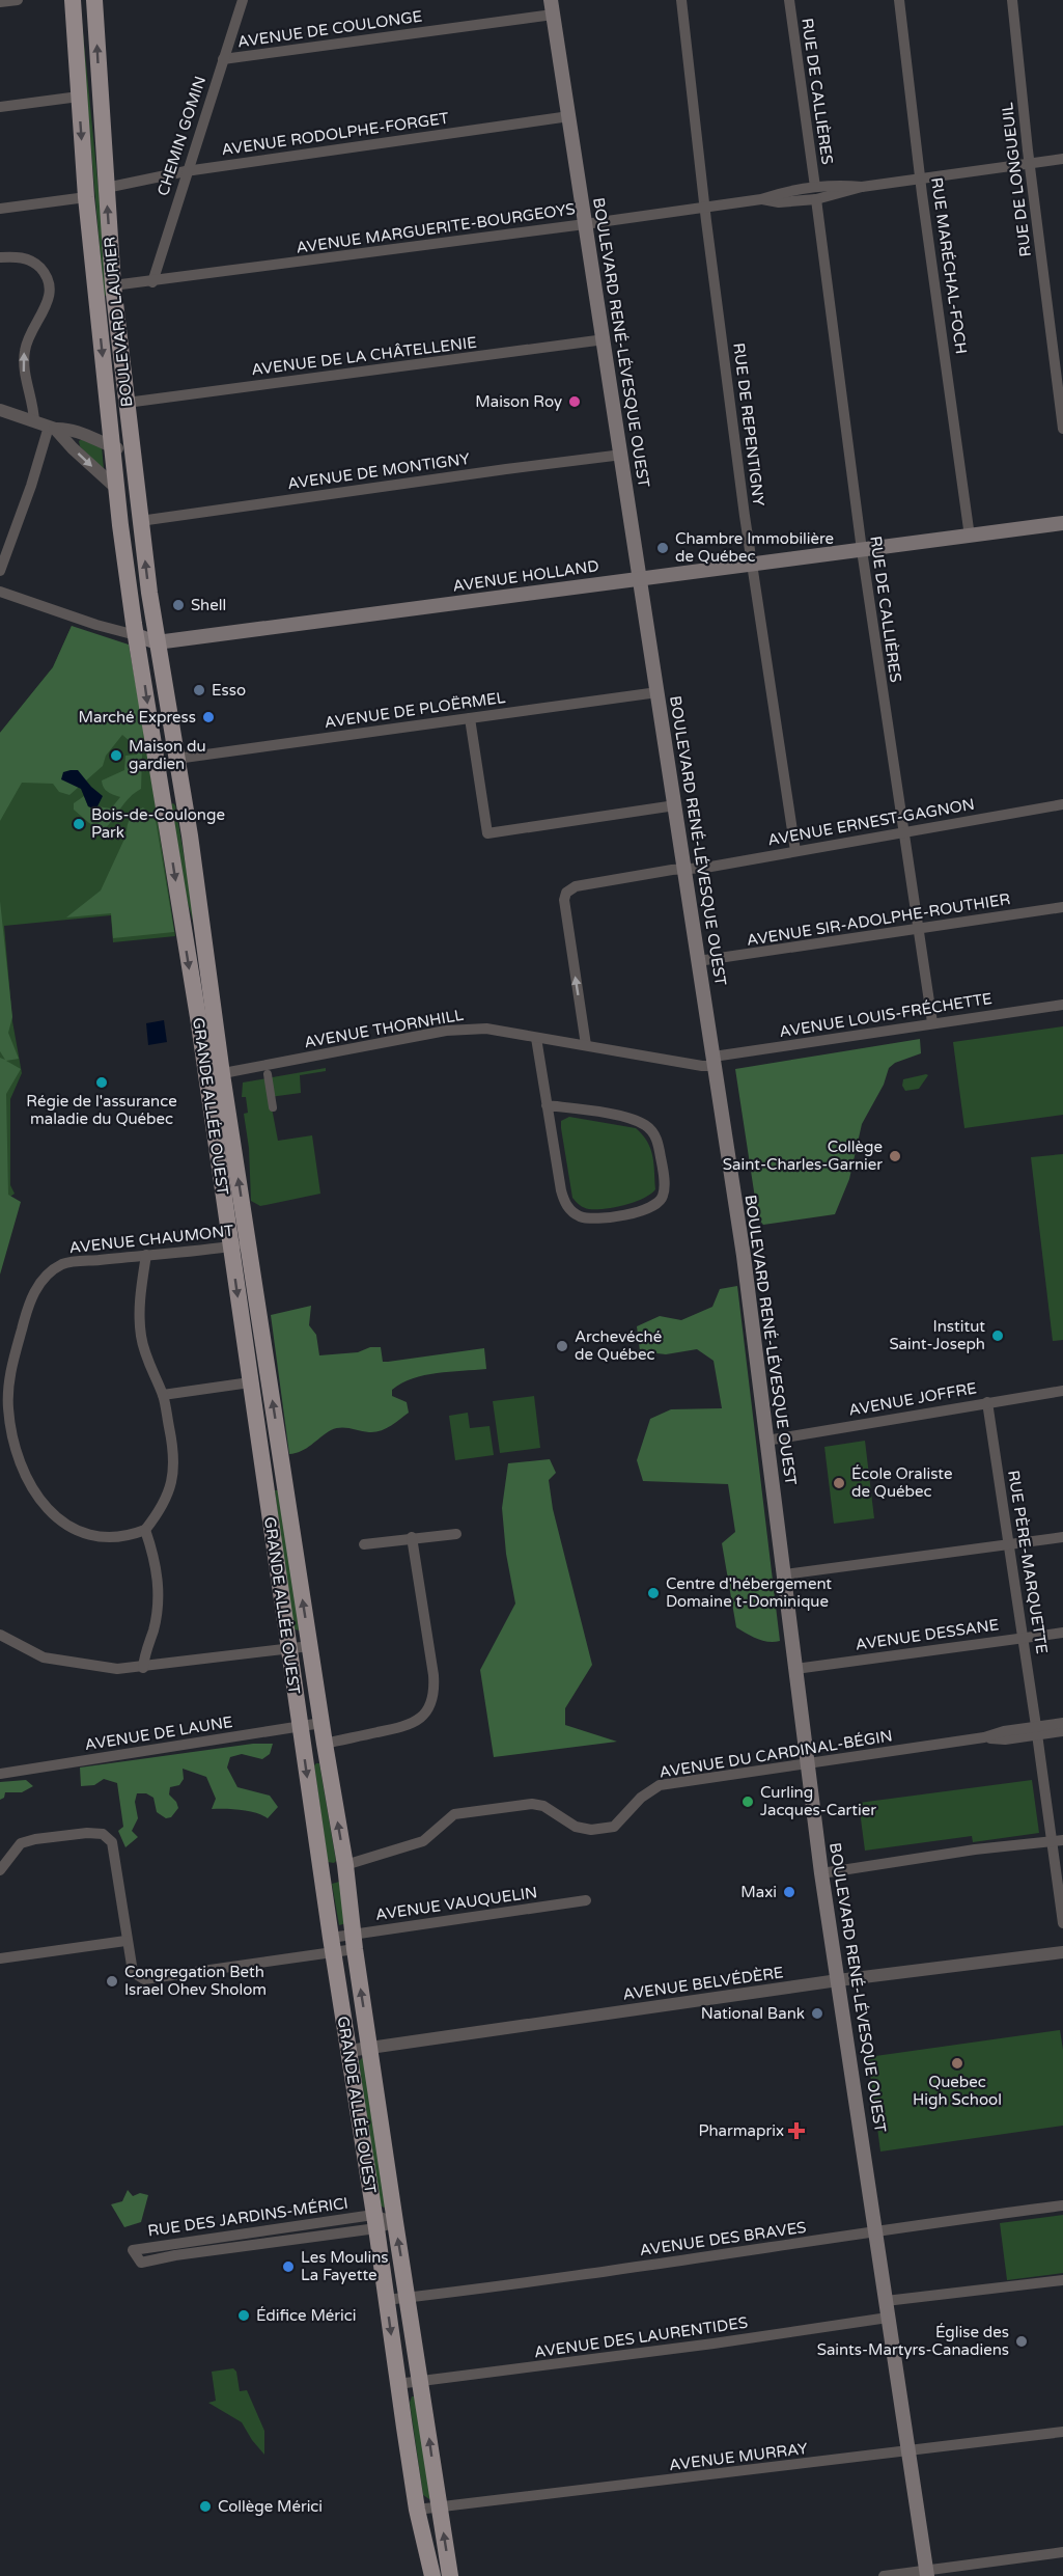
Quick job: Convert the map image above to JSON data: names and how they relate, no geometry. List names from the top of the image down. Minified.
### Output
{"streets":{"main road":["BOULEVARD LAURIER","BOULEVARD RENÉ-LÉVESQUE OUEST","AVENUE HOLLAND","GRANDE ALLÉE OUEST"],"street":["AVENUE DE COULONGE","RUE DE CALLIÈRES","AVENUE RODOLPHE-FORGET","CHEMIN GOMIN","RUE DE LONGUEUIL","AVENUE MARGUERITE-BOURGEOYS","RUE MARÉCHAL-FOCH","AVENUE DE LA CHÂTELLENIE","RUE DE REPENTIGNY","AVENUE DE MONTIGNY","AVENUE DE PLOËRMEL","AVENUE ERNEST-GAGNON","AVENUE SIR-ADOLPHE-ROUTHIER","AVENUE LOUIS-FRÉCHETTE","AVENUE THORNHILL","AVENUE CHAUMONT","AVENUE JOFFRE","RUE PÈRE-MARQUETTE","AVENUE DESSANE","AVENUE DE LAUNE","AVENUE DU CARDINAL-BÉGIN","AVENUE VAUQUELIN","AVENUE BELVÉDÈRE","RUE DES JARDINS-MÉRICI","AVENUE DES BRAVES","AVENUE DES LAURENTIDES","AVENUE MURRAY"]},"crossings":[["AVENUE DE COULONGE","CHEMIN GOMIN"],["AVENUE DE COULONGE","BOULEVARD RENÉ-LÉVESQUE OUEST"],["RUE DE CALLIÈRES","AVENUE MARGUERITE-BOURGEOYS"],["RUE DE CALLIÈRES","AVENUE HOLLAND"],["RUE DE CALLIÈRES","AVENUE ERNEST-GAGNON"],["RUE DE CALLIÈRES","AVENUE SIR-ADOLPHE-ROUTHIER"],["RUE DE CALLIÈRES","AVENUE LOUIS-FRÉCHETTE"],["AVENUE RODOLPHE-FORGET","CHEMIN GOMIN"],["AVENUE RODOLPHE-FORGET","BOULEVARD LAURIER"],["AVENUE RODOLPHE-FORGET","BOULEVARD RENÉ-LÉVESQUE OUEST"],["CHEMIN GOMIN","AVENUE MARGUERITE-BOURGEOYS"],["RUE DE LONGUEUIL","AVENUE MARGUERITE-BOURGEOYS"],["AVENUE MARGUERITE-BOURGEOYS","RUE MARÉCHAL-FOCH"],["AVENUE MARGUERITE-BOURGEOYS","BOULEVARD LAURIER"],["AVENUE MARGUERITE-BOURGEOYS","BOULEVARD RENÉ-LÉVESQUE OUEST"],["AVENUE MARGUERITE-BOURGEOYS","RUE DE REPENTIGNY"],["RUE MARÉCHAL-FOCH","AVENUE HOLLAND"],["BOULEVARD LAURIER","AVENUE DE LA CHÂTELLENIE"],["BOULEVARD LAURIER","AVENUE DE MONTIGNY"],["BOULEVARD LAURIER","AVENUE HOLLAND"],["BOULEVARD LAURIER","GRANDE ALLÉE OUEST"],["BOULEVARD RENÉ-LÉVESQUE OUEST","AVENUE DE LA CHÂTELLENIE"],["BOULEVARD RENÉ-LÉVESQUE OUEST","AVENUE DE MONTIGNY"],["BOULEVARD RENÉ-LÉVESQUE OUEST","AVENUE HOLLAND"],["BOULEVARD RENÉ-LÉVESQUE OUEST","AVENUE DE PLOËRMEL"],["BOULEVARD RENÉ-LÉVESQUE OUEST","AVENUE ERNEST-GAGNON"],["BOULEVARD RENÉ-LÉVESQUE OUEST","AVENUE SIR-ADOLPHE-ROUTHIER"],["BOULEVARD RENÉ-LÉVESQUE OUEST","AVENUE LOUIS-FRÉCHETTE"],["BOULEVARD RENÉ-LÉVESQUE OUEST","AVENUE THORNHILL"],["BOULEVARD RENÉ-LÉVESQUE OUEST","AVENUE JOFFRE"],["BOULEVARD RENÉ-LÉVESQUE OUEST","AVENUE DESSANE"],["BOULEVARD RENÉ-LÉVESQUE OUEST","AVENUE DU CARDINAL-BÉGIN"],["BOULEVARD RENÉ-LÉVESQUE OUEST","AVENUE BELVÉDÈRE"],["BOULEVARD RENÉ-LÉVESQUE OUEST","AVENUE DES BRAVES"],["BOULEVARD RENÉ-LÉVESQUE OUEST","AVENUE DES LAURENTIDES"],["BOULEVARD RENÉ-LÉVESQUE OUEST","AVENUE MURRAY"],["RUE DE REPENTIGNY","AVENUE HOLLAND"],["RUE DE REPENTIGNY","AVENUE ERNEST-GAGNON"],["AVENUE HOLLAND","GRANDE ALLÉE OUEST"],["AVENUE DE PLOËRMEL","GRANDE ALLÉE OUEST"],["AVENUE ERNEST-GAGNON","AVENUE THORNHILL"],["AVENUE LOUIS-FRÉCHETTE","AVENUE THORNHILL"],["AVENUE THORNHILL","GRANDE ALLÉE OUEST"],["GRANDE ALLÉE OUEST","AVENUE CHAUMONT"],["GRANDE ALLÉE OUEST","AVENUE DE LAUNE"],["GRANDE ALLÉE OUEST","AVENUE DU CARDINAL-BÉGIN"],["GRANDE ALLÉE OUEST","AVENUE VAUQUELIN"],["GRANDE ALLÉE OUEST","AVENUE BELVÉDÈRE"],["GRANDE ALLÉE OUEST","RUE DES JARDINS-MÉRICI"],["GRANDE ALLÉE OUEST","AVENUE DES BRAVES"],["GRANDE ALLÉE OUEST","AVENUE DES LAURENTIDES"],["GRANDE ALLÉE OUEST","AVENUE MURRAY"],["AVENUE JOFFRE","RUE PÈRE-MARQUETTE"],["RUE PÈRE-MARQUETTE","AVENUE DESSANE"],["RUE PÈRE-MARQUETTE","AVENUE DU CARDINAL-BÉGIN"]],"places":{"other":["Maison Roy","Chambre Immobilière de Québec","Shell","Esso","Marché Express","Maison du gardien","Bois-de-Coulonge Park","Régie de l'assurance maladie du Québec","Collège Saint-Charles-Garnier","Institut Saint-Joseph","Archevéché de Québec","École Oraliste de Québec","Centre d'hébergement Domaine t-Dominique","Curling Jacques-Cartier","Maxi","Congregation Beth Israel Ohev Sholom","National Bank","Quebec High School","Les Moulins La Fayette","Édifice Mérici","Église des Saints-Martyrs-Canadiens","Collège Mérici"],"health":["Pharmaprix"]}}
